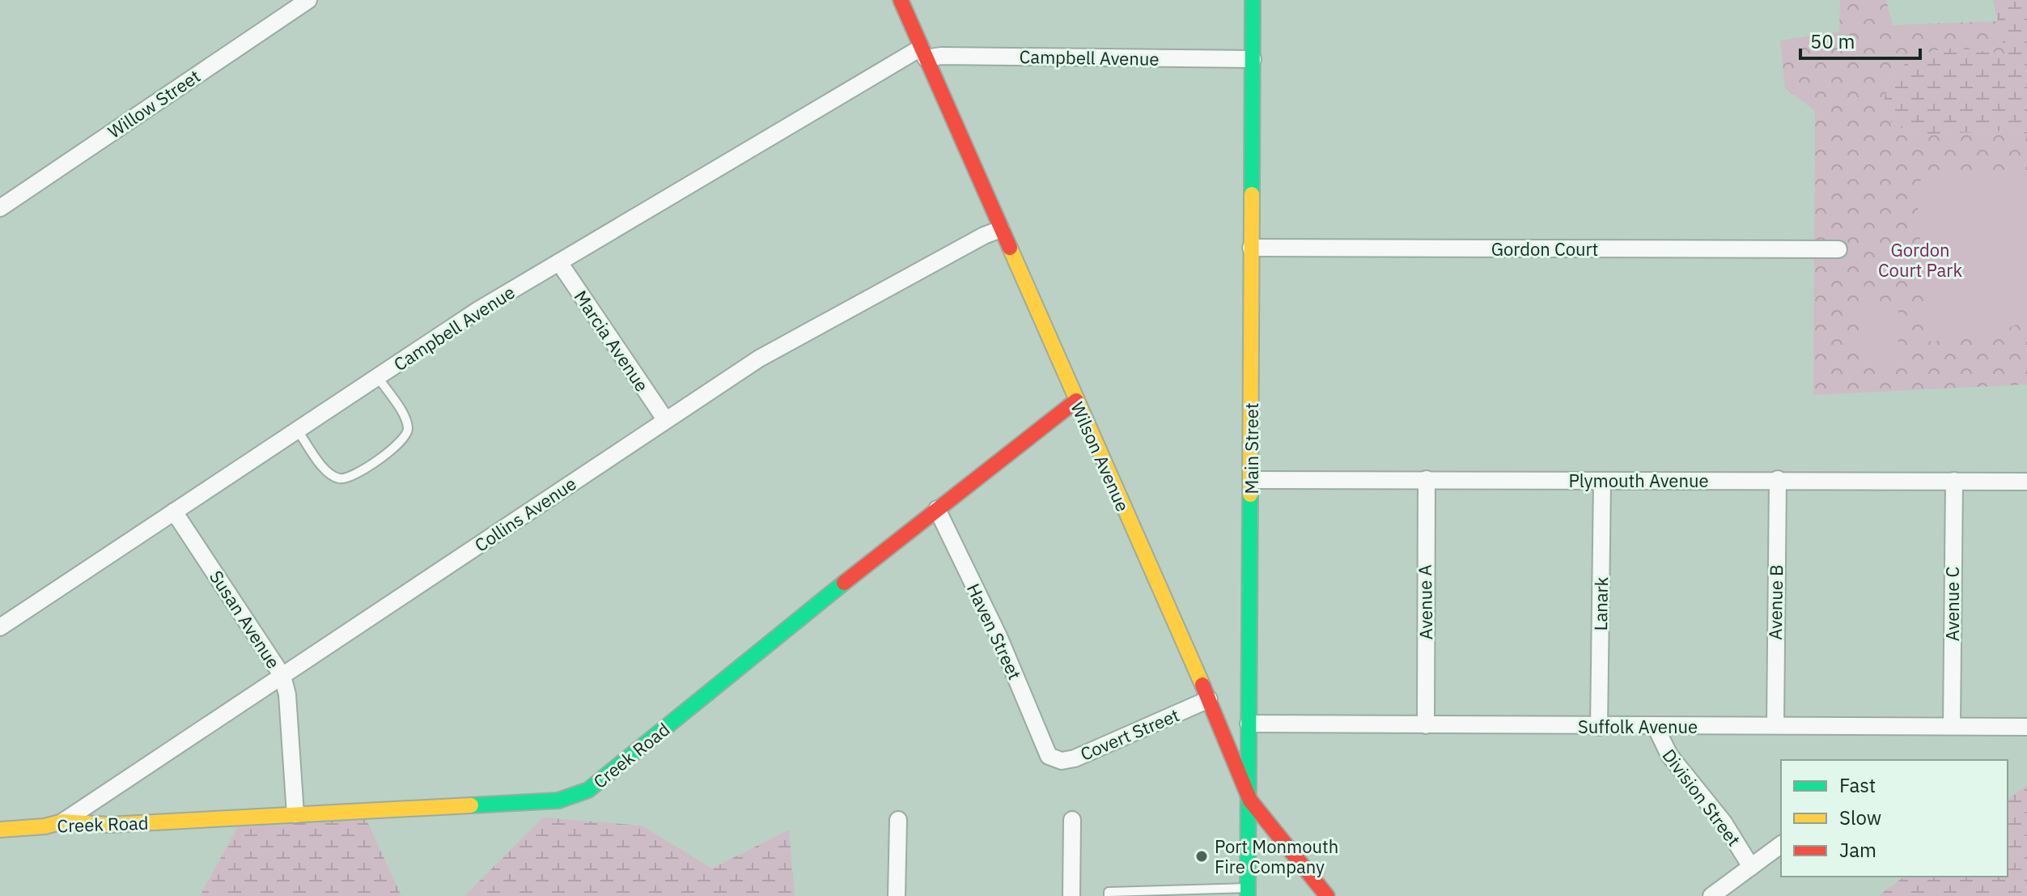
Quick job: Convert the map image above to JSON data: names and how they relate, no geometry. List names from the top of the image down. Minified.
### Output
{"streets":{"street":["Campbell Avenue","Willow Street","Gordon Court","Marcia Avenue","Main Street","Wilson Avenue","Plymouth Avenue","Collins Avenue","Avenue A","Avenue B","Lanark","Avenue C","Susan Avenue","Haven Street","Suffolk Avenue","Covert Street","Creek Road","Division Street"]},"crossings":[["Campbell Avenue","Marcia Avenue"],["Campbell Avenue","Main Street"],["Campbell Avenue","Wilson Avenue"],["Campbell Avenue","Susan Avenue"],["Gordon Court","Main Street"],["Marcia Avenue","Collins Avenue"],["Main Street","Wilson Avenue"],["Main Street","Plymouth Avenue"],["Main Street","Suffolk Avenue"],["Wilson Avenue","Collins Avenue"],["Wilson Avenue","Covert Street"],["Wilson Avenue","Creek Road"],["Plymouth Avenue","Avenue A"],["Plymouth Avenue","Avenue B"],["Plymouth Avenue","Lanark"],["Plymouth Avenue","Avenue C"],["Collins Avenue","Susan Avenue"],["Collins Avenue","Creek Road"],["Avenue A","Suffolk Avenue"],["Avenue B","Suffolk Avenue"],["Lanark","Suffolk Avenue"],["Avenue C","Suffolk Avenue"],["Susan Avenue","Creek Road"],["Haven Street","Covert Street"],["Haven Street","Creek Road"],["Suffolk Avenue","Division Street"]],"parks":["Gordon Court Park"],"places":["Port Monmouth Fire Company"],"legend":["Fast","Slow","Jam"],"scale_bar":"50 m"}
